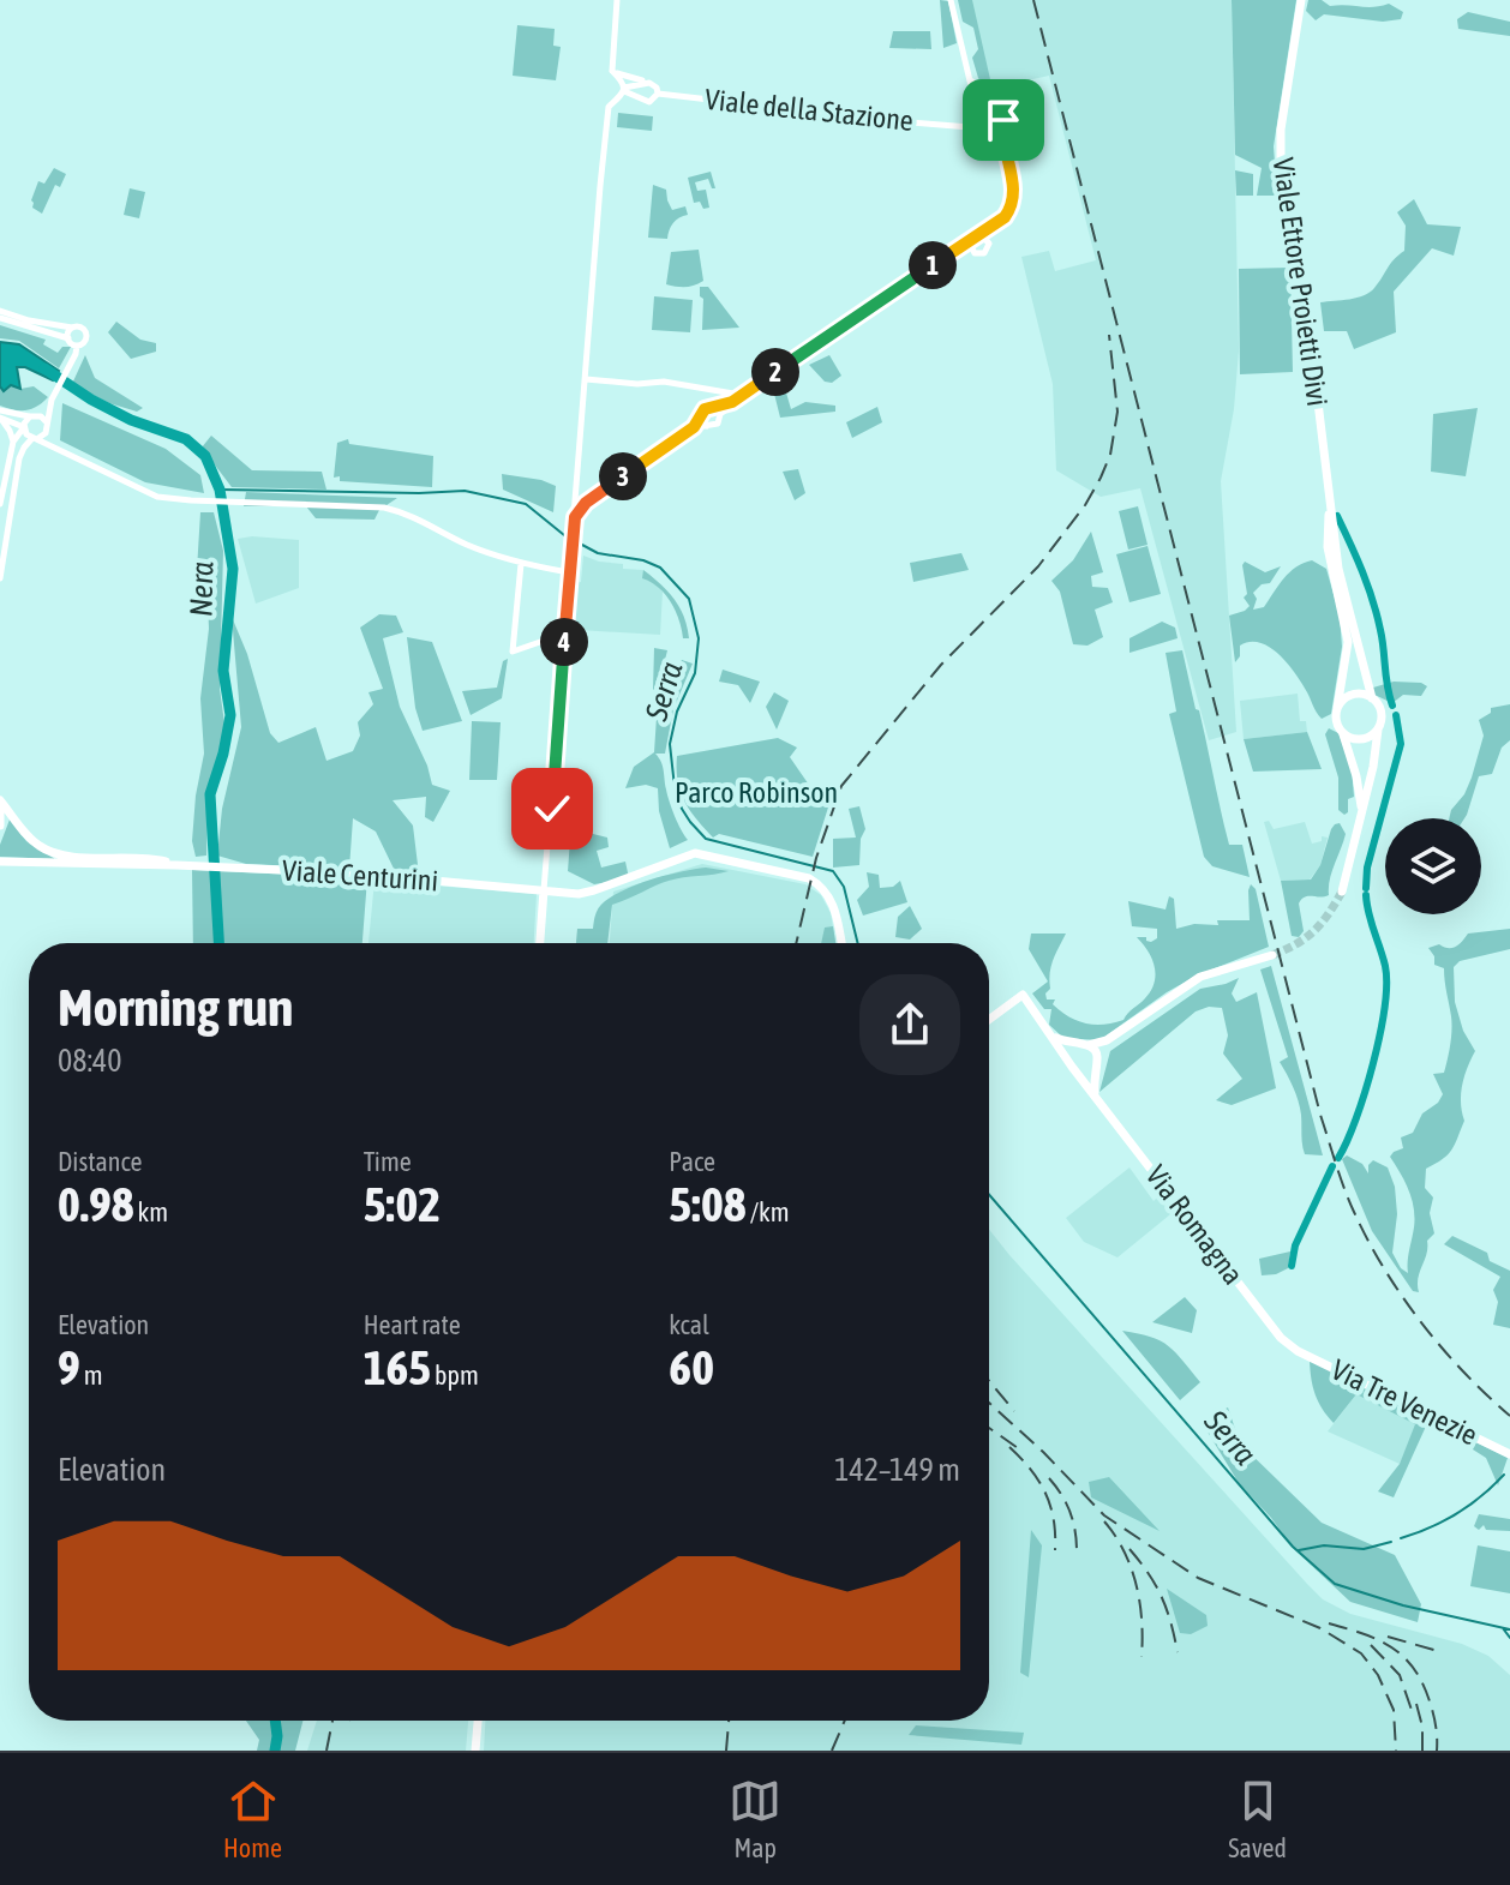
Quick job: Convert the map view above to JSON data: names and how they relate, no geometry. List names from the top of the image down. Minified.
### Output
{"streets":{"main road":["Viale Ettore Proietti Divi","Viale Centurini","Via Romagna","Via Tre Venezie"],"street":["Viale della Stazione"]},"crossings":[["Via Romagna","Via Tre Venezie"]],"water":["Nera","Serra"],"parks":["Parco Robinson"],"page":{"pins":["1","2","3","4"],"heading":["Morning run","08:40"],"stats":[["Distance","0.98 km"],["Time","5:02"],["Pace","5:08 /km"],["Elevation","9 m"],["Heart rate","165 bpm"],["kcal","60"]],"chart":["Elevation","142–149 m"],"tabs":["Home","Map","Saved"]}}
